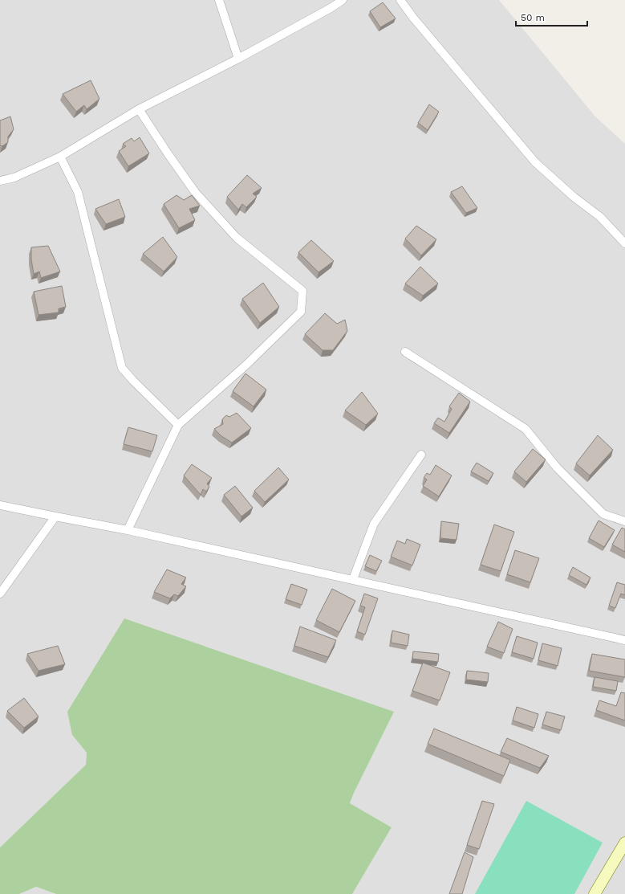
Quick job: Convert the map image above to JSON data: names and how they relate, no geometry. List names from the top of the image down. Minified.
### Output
{"scale_bar":"50 m"}
